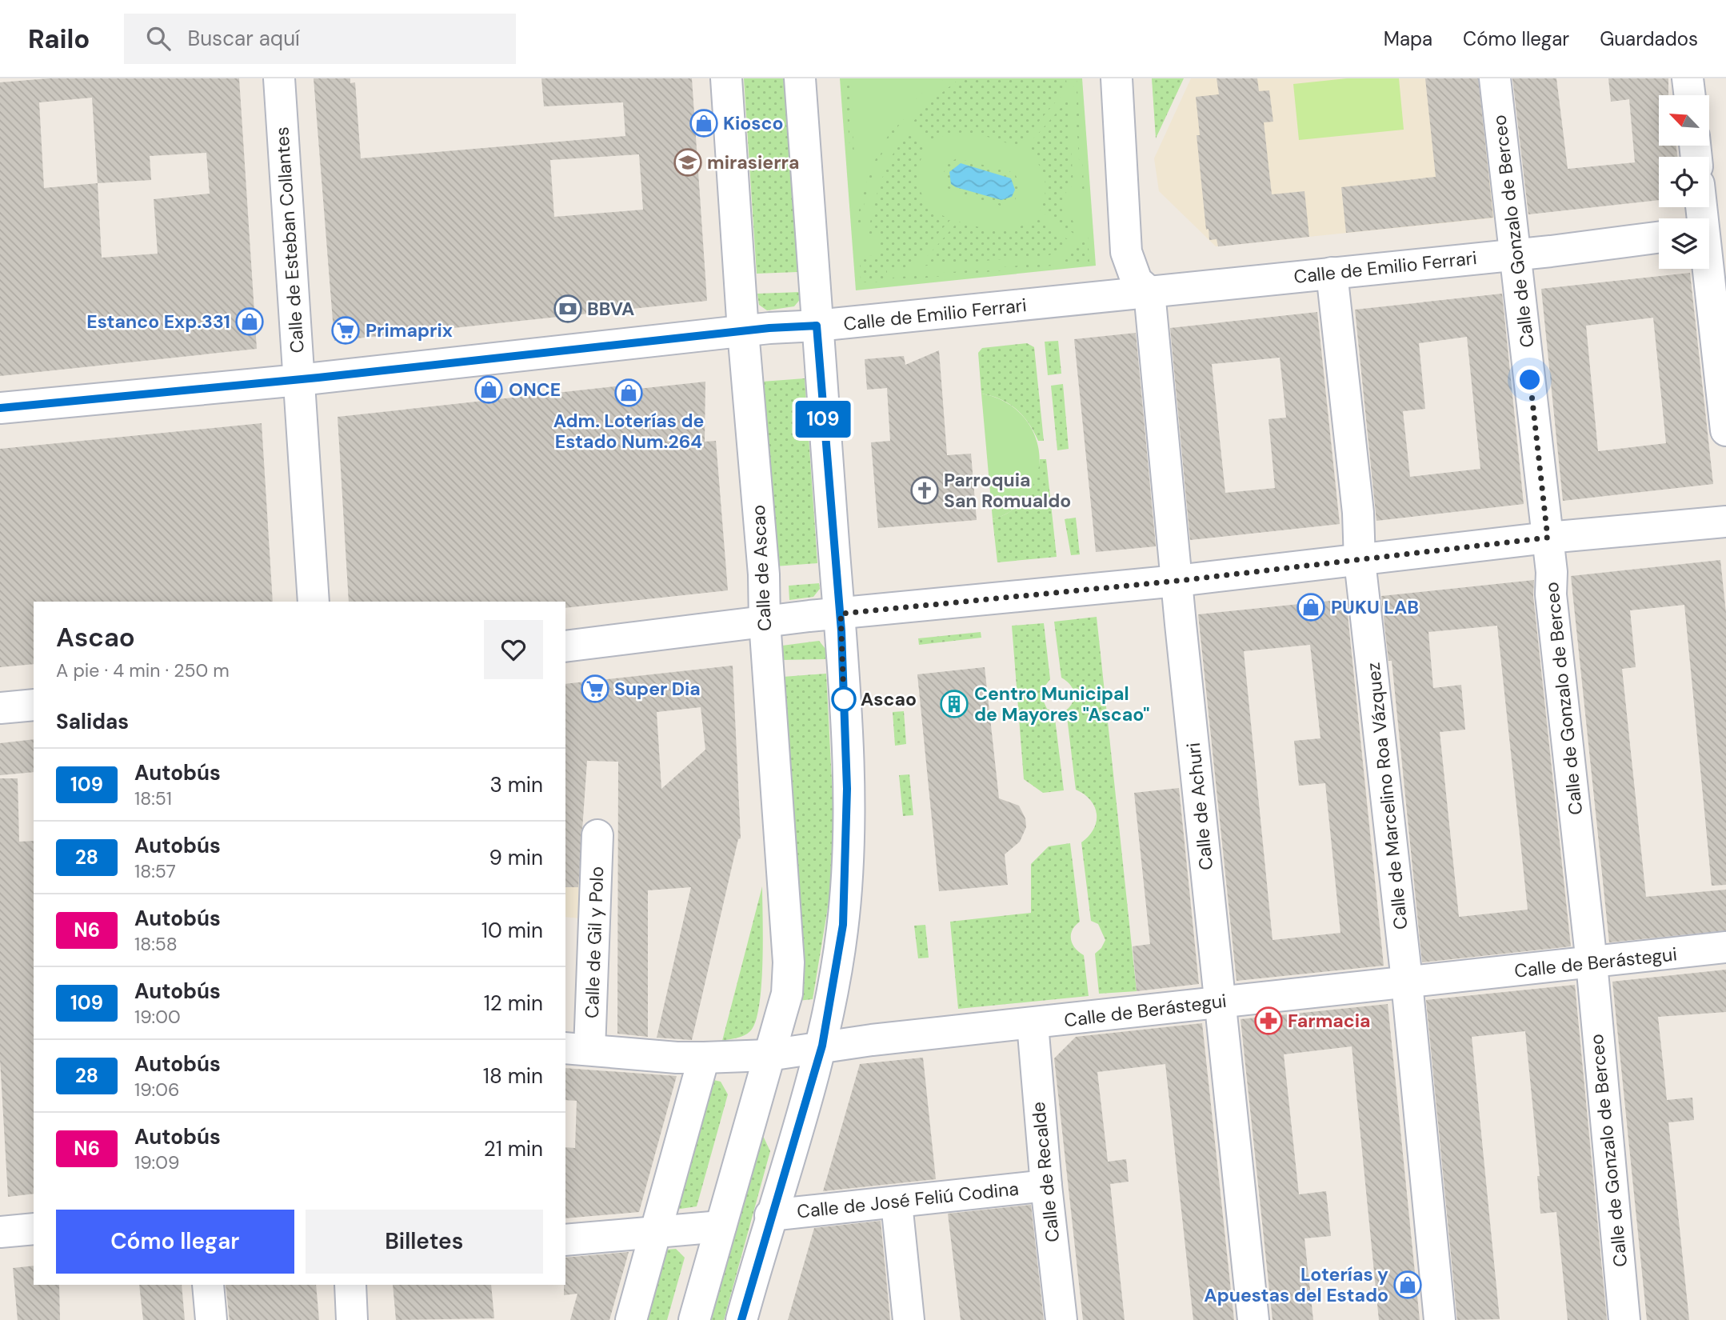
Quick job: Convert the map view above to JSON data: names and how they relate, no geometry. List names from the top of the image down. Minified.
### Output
{"streets":{"street":["Calle de Gonzalo de Berceo","Calle de Esteban Collantes","Calle de Emilio Ferrari","Calle de Ascao","Calle de Marcelino Roa Vázquez","Calle de Achuri","Calle de Gil y Polo","Calle de Berástegui","Calle de Recalde","Calle de José Feliú Codina"]},"crossings":[["Calle de Gonzalo de Berceo","Calle de Emilio Ferrari"],["Calle de Gonzalo de Berceo","Calle de Berástegui"],["Calle de Esteban Collantes","Calle de Emilio Ferrari"],["Calle de Emilio Ferrari","Calle de Ascao"],["Calle de Emilio Ferrari","Calle de Marcelino Roa Vázquez"],["Calle de Emilio Ferrari","Calle de Achuri"],["Calle de Ascao","Calle de Berástegui"],["Calle de Marcelino Roa Vázquez","Calle de Berástegui"],["Calle de Achuri","Calle de Berástegui"],["Calle de Gil y Polo","Calle de Berástegui"],["Calle de Berástegui","Calle de Recalde"],["Calle de Recalde","Calle de José Feliú Codina"]],"places":{"shop":["Kiosco","Estanco Exp.331","ONCE","Adm. Loterías de Estado Num.264","PUKU LAB","Loterías y Apuestas del Estado"],"school or university":["mirasierra"],"bank":["BBVA"],"supermarket":["Primaprix","Super Dia"],"church":["Parroquia San Romualdo"],"other":["Ascao"],"building":["Centro Municipal de Mayores \"Ascao\""],"pharmacy":["Farmacia"]},"lines":["bus line 109"],"north":"top left","page":{"header":"Railo","search":"Buscar aquí","nav":["Mapa","Cómo llegar","Guardados"],"on_map":"109","heading":[["Ascao","A pie · 4 min · 250 m"],"Salidas"],"list":[{"mark":"109","name":"Autobús","note":"18:51","value":"3 min"},{"mark":"28","name":"Autobús","note":"18:57","value":"9 min"},{"mark":"N6","name":"Autobús","note":"18:58","value":"10 min"},{"mark":"109","name":"Autobús","note":"19:00","value":"12 min"},{"mark":"28","name":"Autobús","note":"19:06","value":"18 min"},{"mark":"N6","name":"Autobús","note":"19:09","value":"21 min"}],"buttons":["Cómo llegar","Billetes"]}}
